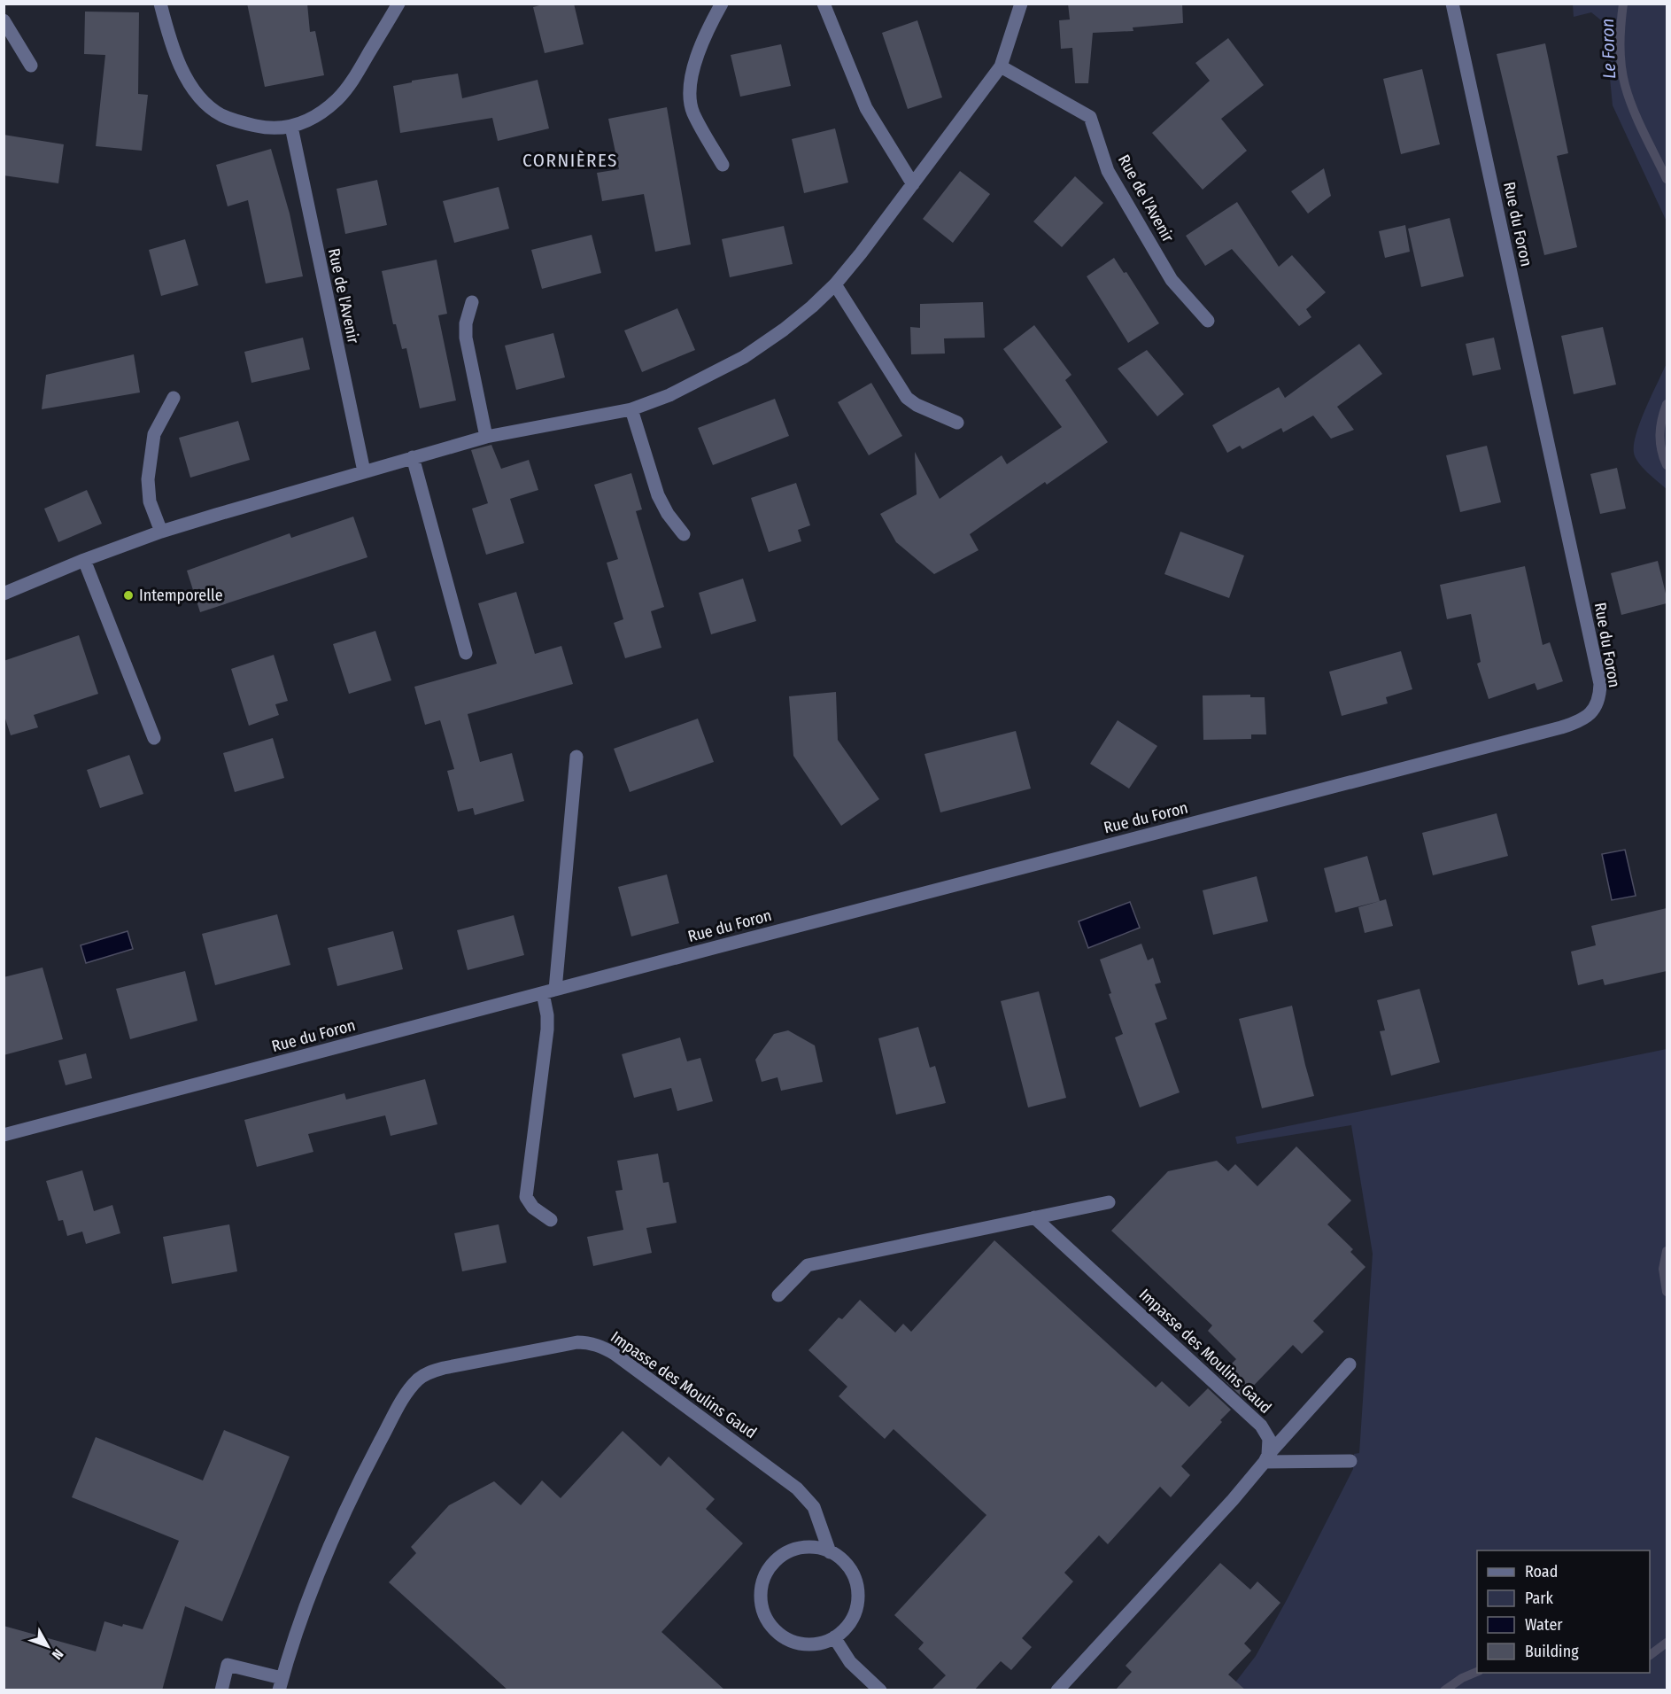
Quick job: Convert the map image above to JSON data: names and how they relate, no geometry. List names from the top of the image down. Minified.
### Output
{"streets":{"street":["Rue de l'Avenir","Rue du Foron","Impasse des Moulins Gaud"]},"districts":["CORNIÈRES"],"water":["Le Foron"],"places":["Intemporelle"],"legend":["Road","Park","Water","Building"],"north":"bottom right"}
